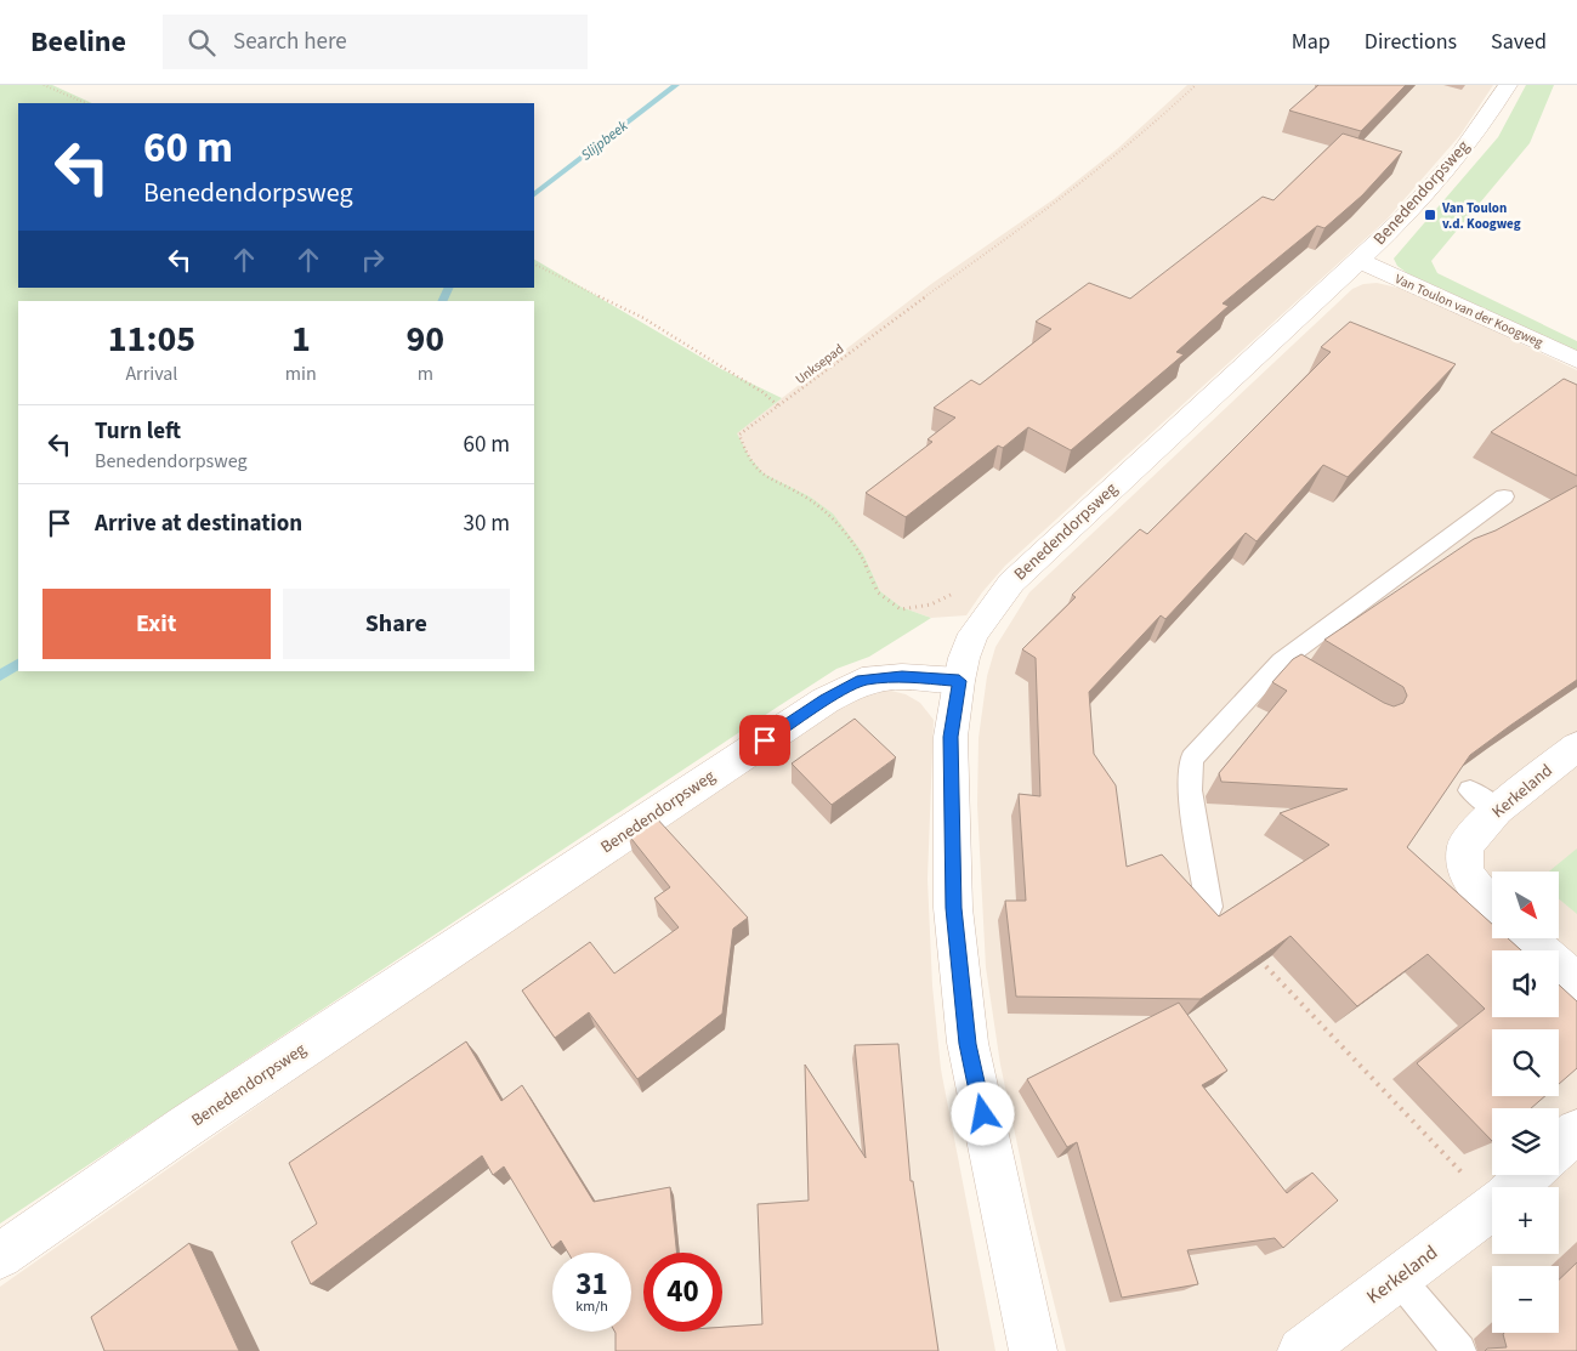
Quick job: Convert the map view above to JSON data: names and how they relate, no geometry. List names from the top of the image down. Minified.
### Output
{"streets":{"street":["Benedendorpsweg","Van Toulon van der Koogweg","Kerkeland"],"path":["Unksepad"]},"crossings":[["Benedendorpsweg","Van Toulon van der Koogweg"],["Benedendorpsweg","Unksepad"]],"water":["Slijpbeek"],"places":{"transit":["Van Toulon v.d. Koogweg"]},"north":"bottom right","page":{"header":"Beeline","search":"Search here","nav":["Map","Directions","Saved"],"turn":["60 m","Benedendorpsweg"],"eta":["11:05","Arrival","1","min","90","m"],"list":[{"name":"Turn left","note":"Benedendorpsweg","value":"60 m"},{"name":"Arrive at destination","value":"30 m"}],"buttons":["Exit","Share"],"map_buttons":["+","−"],"speed":"31 km/h","limit":"40"}}
